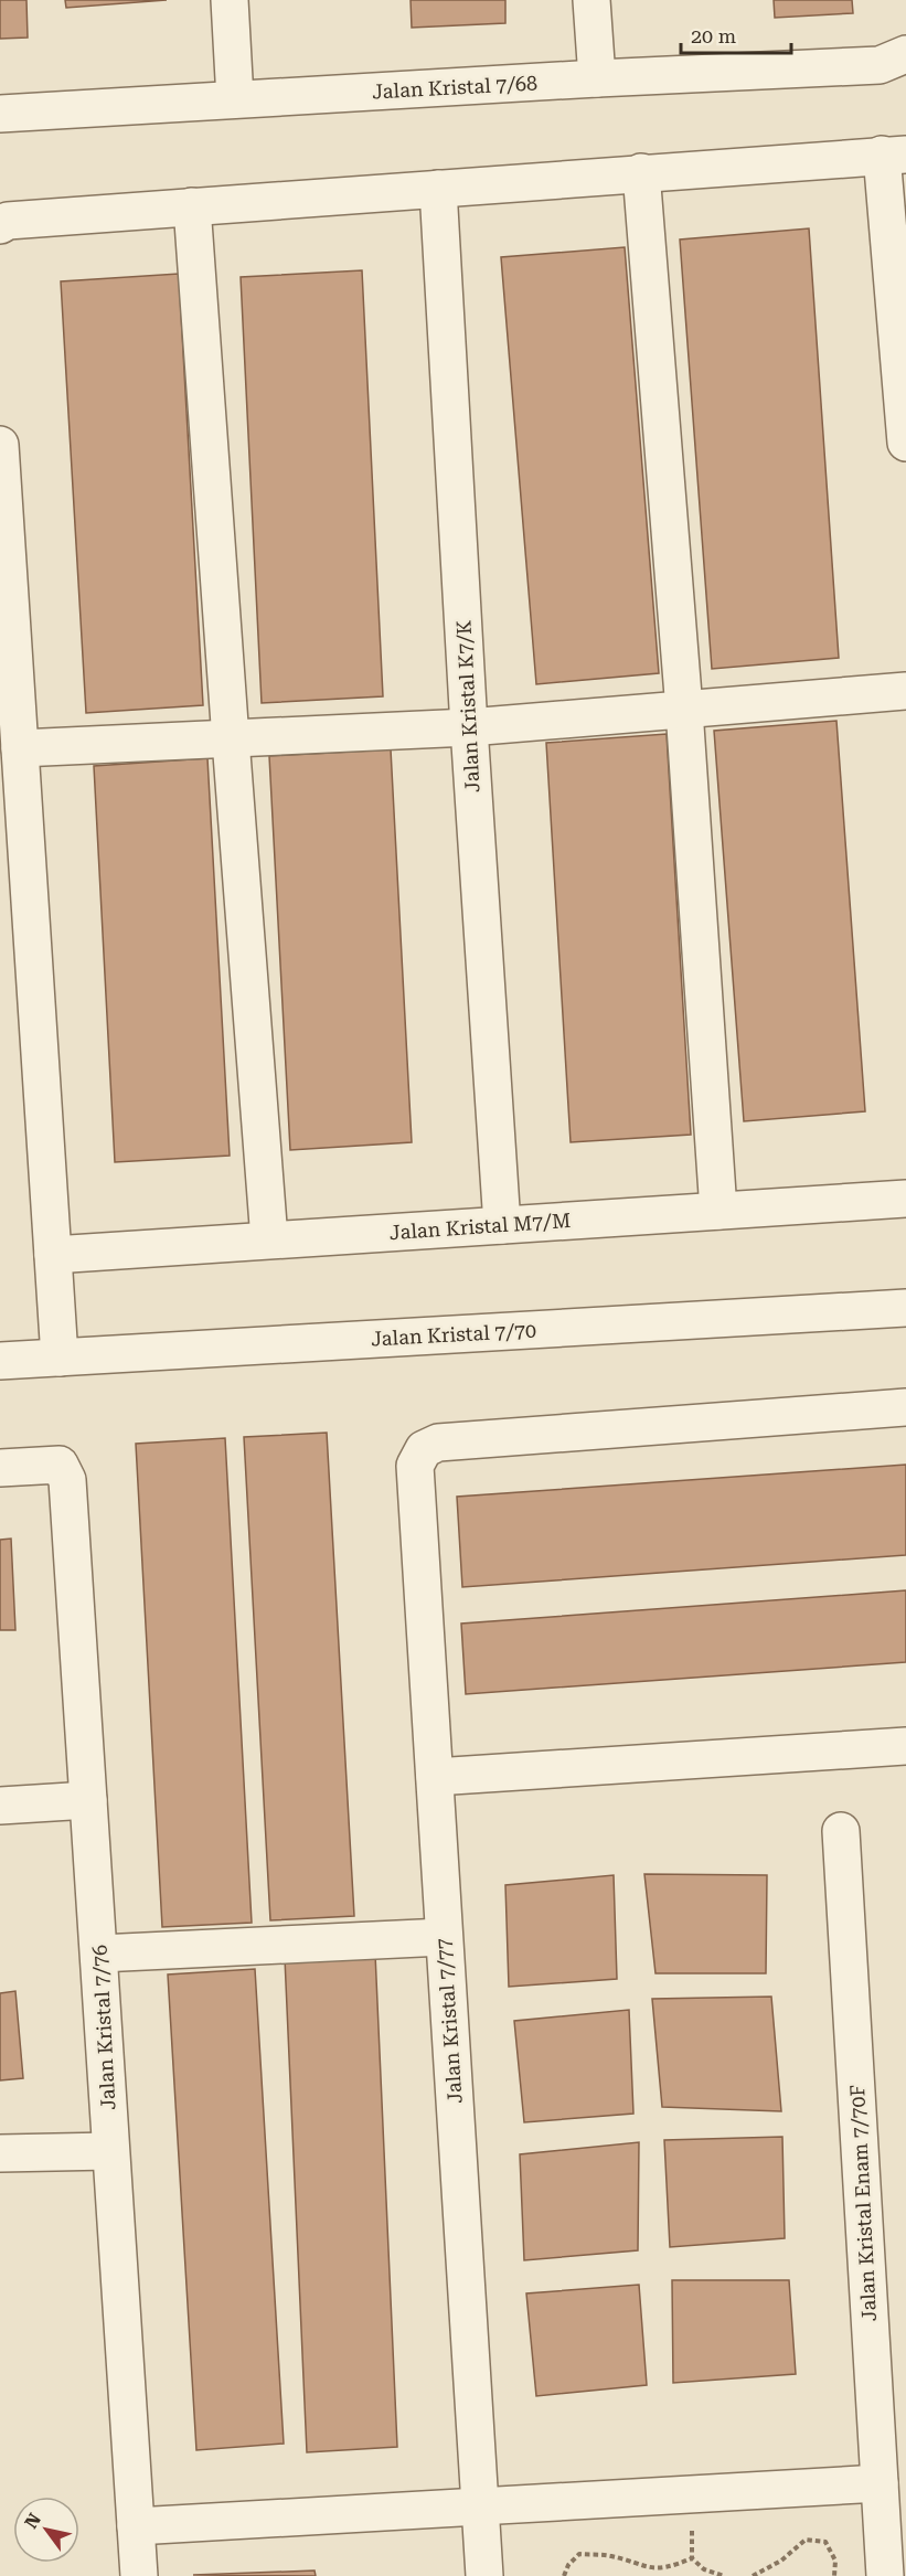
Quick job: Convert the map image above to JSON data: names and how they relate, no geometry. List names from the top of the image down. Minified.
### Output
{"streets":{"street":["Jalan Kristal 7/68","Jalan Kristal K7/K","Jalan Kristal M7/M","Jalan Kristal 7/70","Jalan Kristal 7/77","Jalan Kristal 7/76","Jalan Kristal Enam 7/70F"]},"crossings":[["Jalan Kristal K7/K","Jalan Kristal M7/M"]],"scale_bar":"20 m","north":"top left"}
